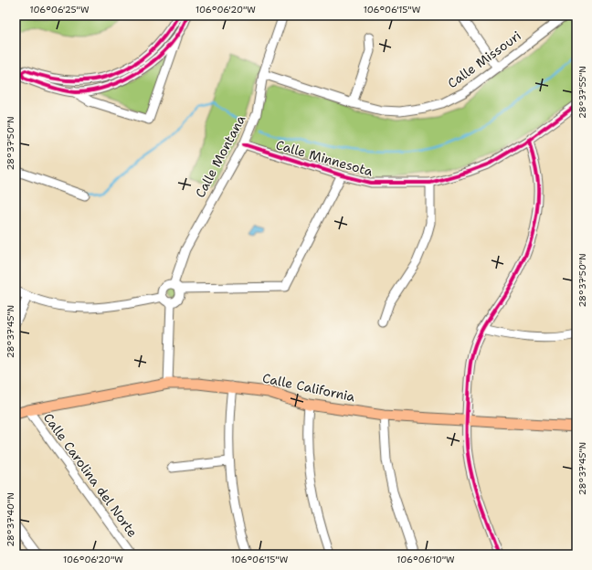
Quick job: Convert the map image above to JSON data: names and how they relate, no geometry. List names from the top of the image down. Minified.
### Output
{"streets":{"main road":["Calle California"],"street":["Calle Missouri","Calle Montana","Calle Minnesota","Calle Carolina del Norte"]},"crossings":[["Calle Missouri","Calle Montana"],["Calle Montana","Calle Minnesota"],["Calle California","Calle Carolina del Norte"]],"coordinates":["106°06'25\"W","106°06'20\"W","106°06'15\"W","28°37'55\"N","28°37'50\"N","28°37'45\"N","28°37'40\"N","106°06'10\"W"]}
